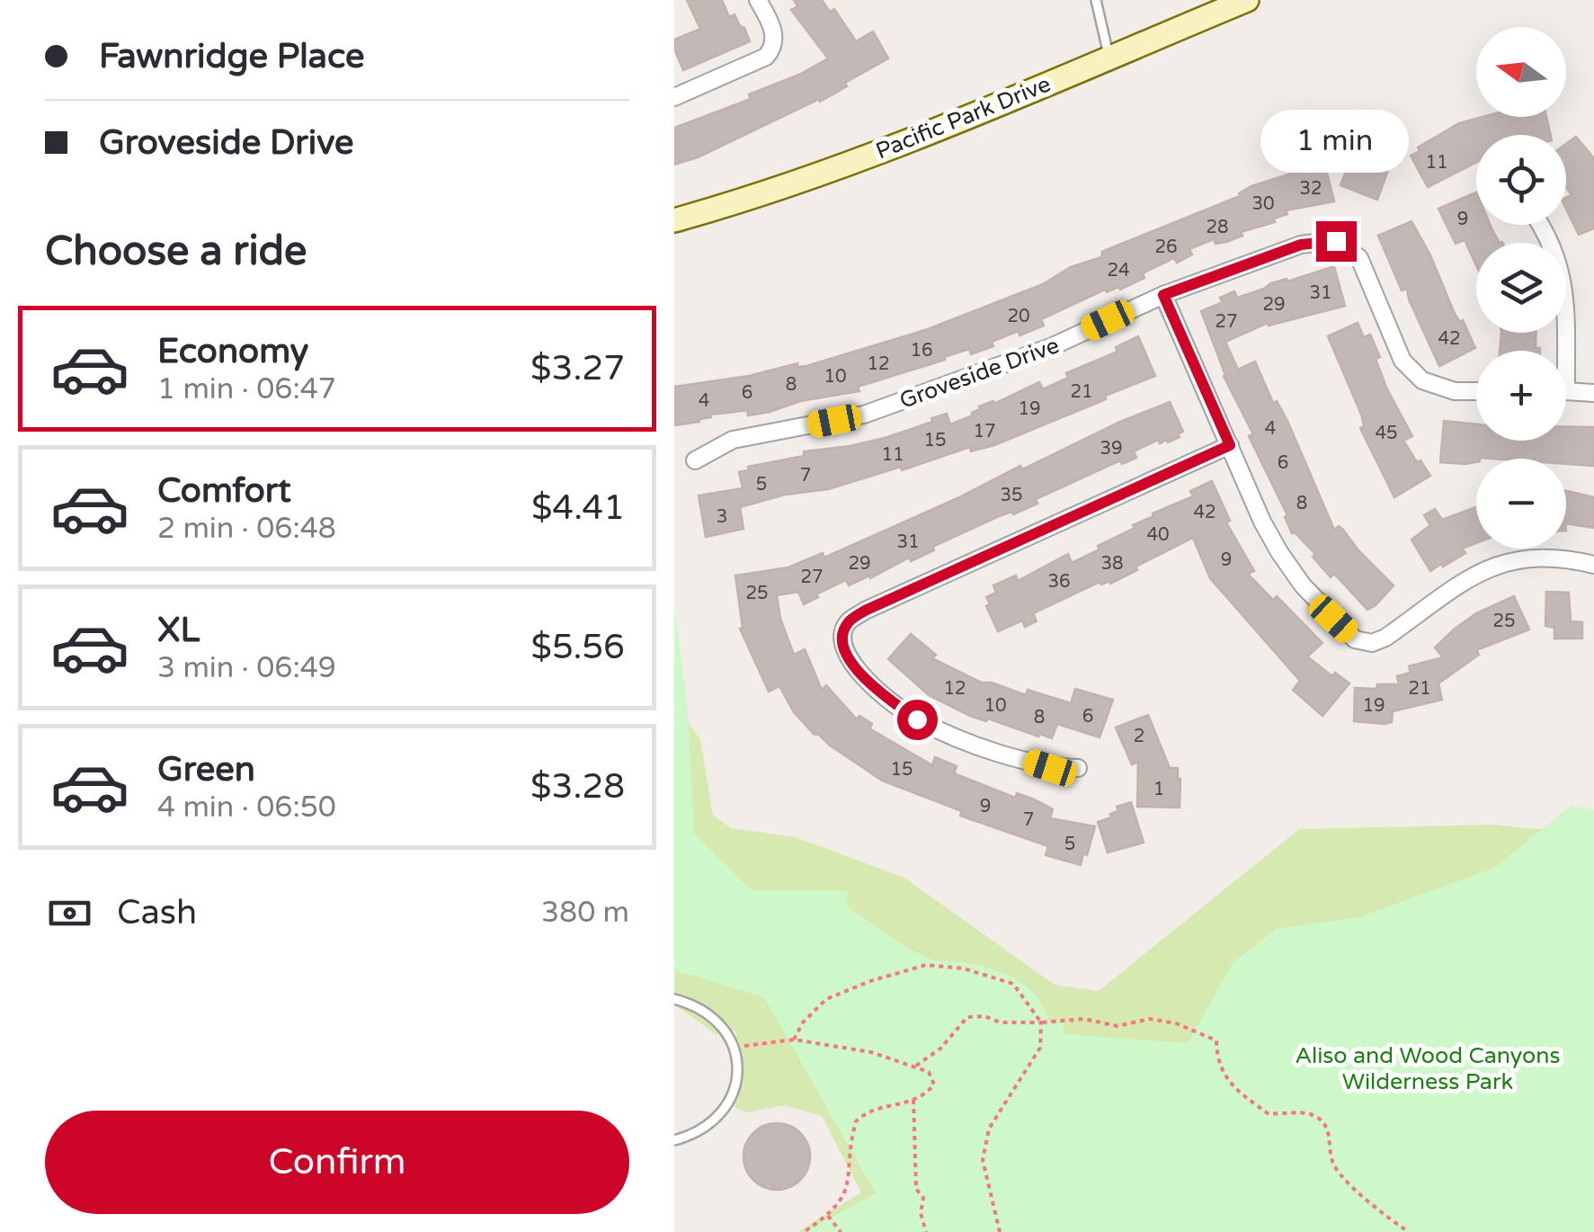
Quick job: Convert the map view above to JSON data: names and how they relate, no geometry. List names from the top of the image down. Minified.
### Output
{"streets":{"main road":["Pacific Park Drive"],"street":["Groveside Drive"]},"parks":["Aliso and Wood Canyons Wilderness Park"],"house_numbers":["11","32","30","9","28","26","24","31","29","20","27","42","16","12","10","8","21","6","4","19","4","17","45","15","39","11","6","7","5","35","8","42","3","40","31","9","29","38","27","36","25","25","12","21","10","19","6","8","2","15","1","9","7","5"],"north":"left","page":{"banner":["Fawnridge Place","Groveside Drive"],"map_buttons":["+","−"],"bubble":"1 min","heading":"Choose a ride","list":[{"name":"Economy","note":"1 min · 06:47","value":"$3.27"},{"name":"Comfort","note":"2 min · 06:48","value":"$4.41"},{"name":"XL","note":"3 min · 06:49","value":"$5.56"},{"name":"Green","note":"4 min · 06:50","value":"$3.28"}],"pay":["Cash","380 m"],"buttons":"Confirm"}}
